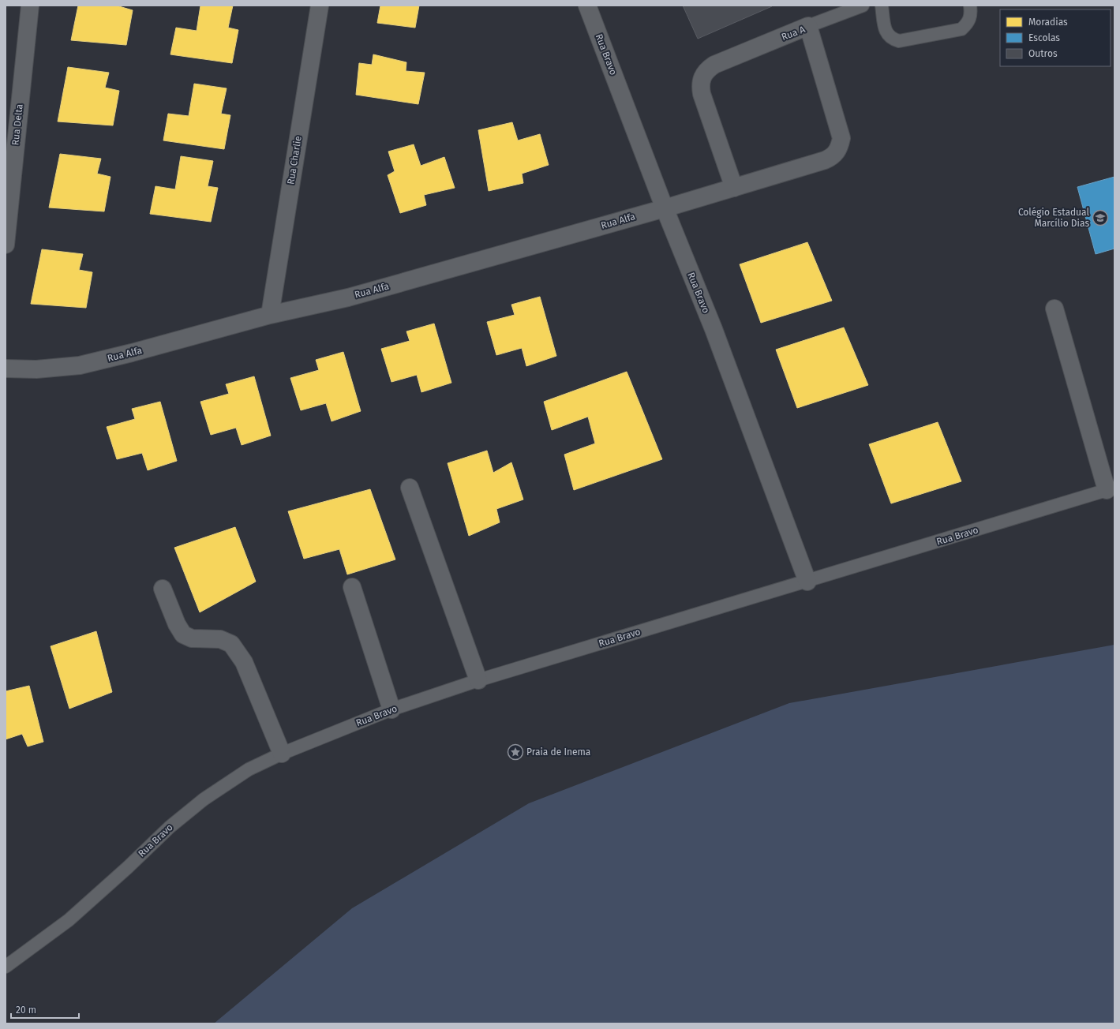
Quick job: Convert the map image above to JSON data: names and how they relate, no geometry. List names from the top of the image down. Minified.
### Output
{"streets":{"street":["Rua A","Rua Bravo","Rua Delta","Rua Charlie","Rua Alfa"]},"crossings":[["Rua A","Rua Alfa"],["Rua Bravo","Rua Alfa"],["Rua Charlie","Rua Alfa"]],"places":{"school or university":["Colégio Estadual Marcílio Dias"],"place":["Praia de Inema"]},"legend":["Moradias","Escolas","Outros"],"scale_bar":"20 m"}
